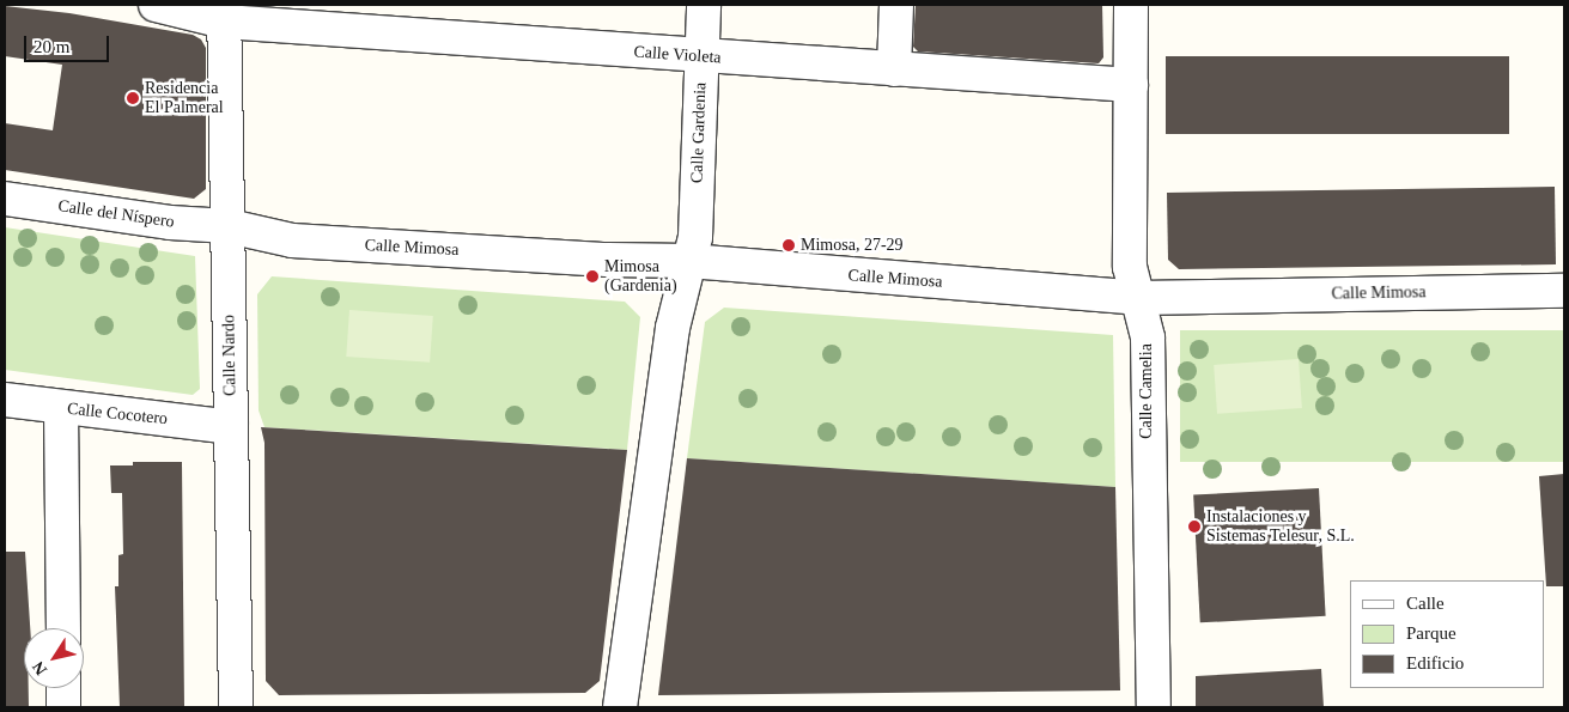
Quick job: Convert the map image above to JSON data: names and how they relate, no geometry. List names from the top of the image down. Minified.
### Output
{"streets":{"street":["Calle Violeta","Calle Gardenia","Calle del Níspero","Calle Mimosa","Calle Nardo","Calle Camelia","Calle Cocotero"]},"crossings":[["Calle Violeta","Calle Gardenia"],["Calle Violeta","Calle Nardo"],["Calle Violeta","Calle Camelia"],["Calle Gardenia","Calle Mimosa"],["Calle del Níspero","Calle Mimosa"],["Calle del Níspero","Calle Nardo"],["Calle Mimosa","Calle Nardo"],["Calle Mimosa","Calle Camelia"],["Calle Nardo","Calle Cocotero"]],"places":["Residencia El Palmeral","Mimosa, 27-29","Mimosa (Gardenia)","Instalaciones y Sistemas Telesur, S.L."],"legend":["Calle","Parque","Edificio"],"scale_bar":"20 m","north":"bottom left"}
